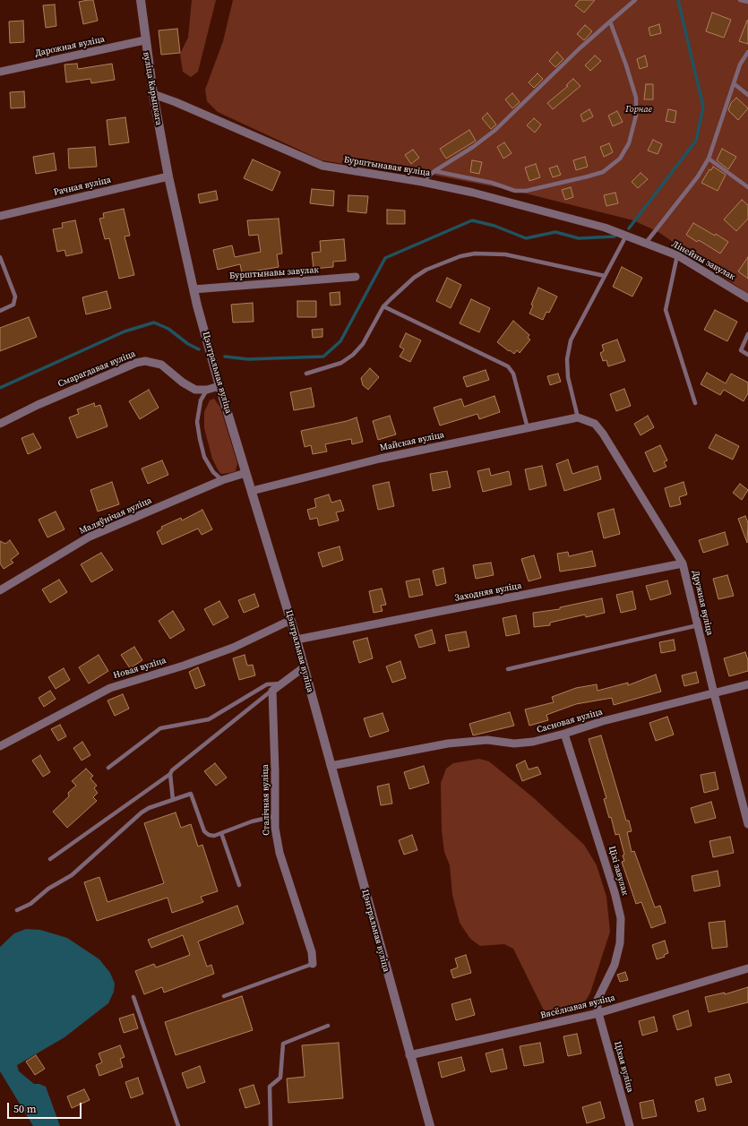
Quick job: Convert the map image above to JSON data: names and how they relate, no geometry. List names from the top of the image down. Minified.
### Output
{"streets":{"street":["Дарожная вуліца","вуліца Карыцкага","Бурштынавая вуліца","Рачная вуліца","Лінейны завулак","Бурштынавы завулак","Смарагдавая вуліца","Цэнтральная вуліца","Майская вуліца","Маляўнічая вуліца","Заходняя вуліца","Дружная вуліца","Новая вуліца","Сасновая вуліца","Сталічная вуліца","Ціхі завулак","Вясёлкавая вуліца","Ціхая вуліца"]},"crossings":[["Дарожная вуліца","вуліца Карыцкага"],["вуліца Карыцкага","Бурштынавая вуліца"],["вуліца Карыцкага","Рачная вуліца"],["вуліца Карыцкага","Цэнтральная вуліца"],["Бурштынавая вуліца","Лінейны завулак"],["Рачная вуліца","Цэнтральная вуліца"],["Бурштынавы завулак","Цэнтральная вуліца"],["Смарагдавая вуліца","Цэнтральная вуліца"],["Цэнтральная вуліца","Майская вуліца"],["Цэнтральная вуліца","Маляўнічая вуліца"],["Цэнтральная вуліца","Заходняя вуліца"],["Цэнтральная вуліца","Новая вуліца"],["Цэнтральная вуліца","Сасновая вуліца"],["Цэнтральная вуліца","Вясёлкавая вуліца"],["Майская вуліца","Дружная вуліца"],["Заходняя вуліца","Дружная вуліца"],["Дружная вуліца","Сасновая вуліца"],["Сасновая вуліца","Ціхі завулак"],["Ціхі завулак","Вясёлкавая вуліца"],["Ціхі завулак","Ціхая вуліца"],["Вясёлкавая вуліца","Ціхая вуліца"]],"parks":["Горнае"],"scale_bar":"50 m"}
